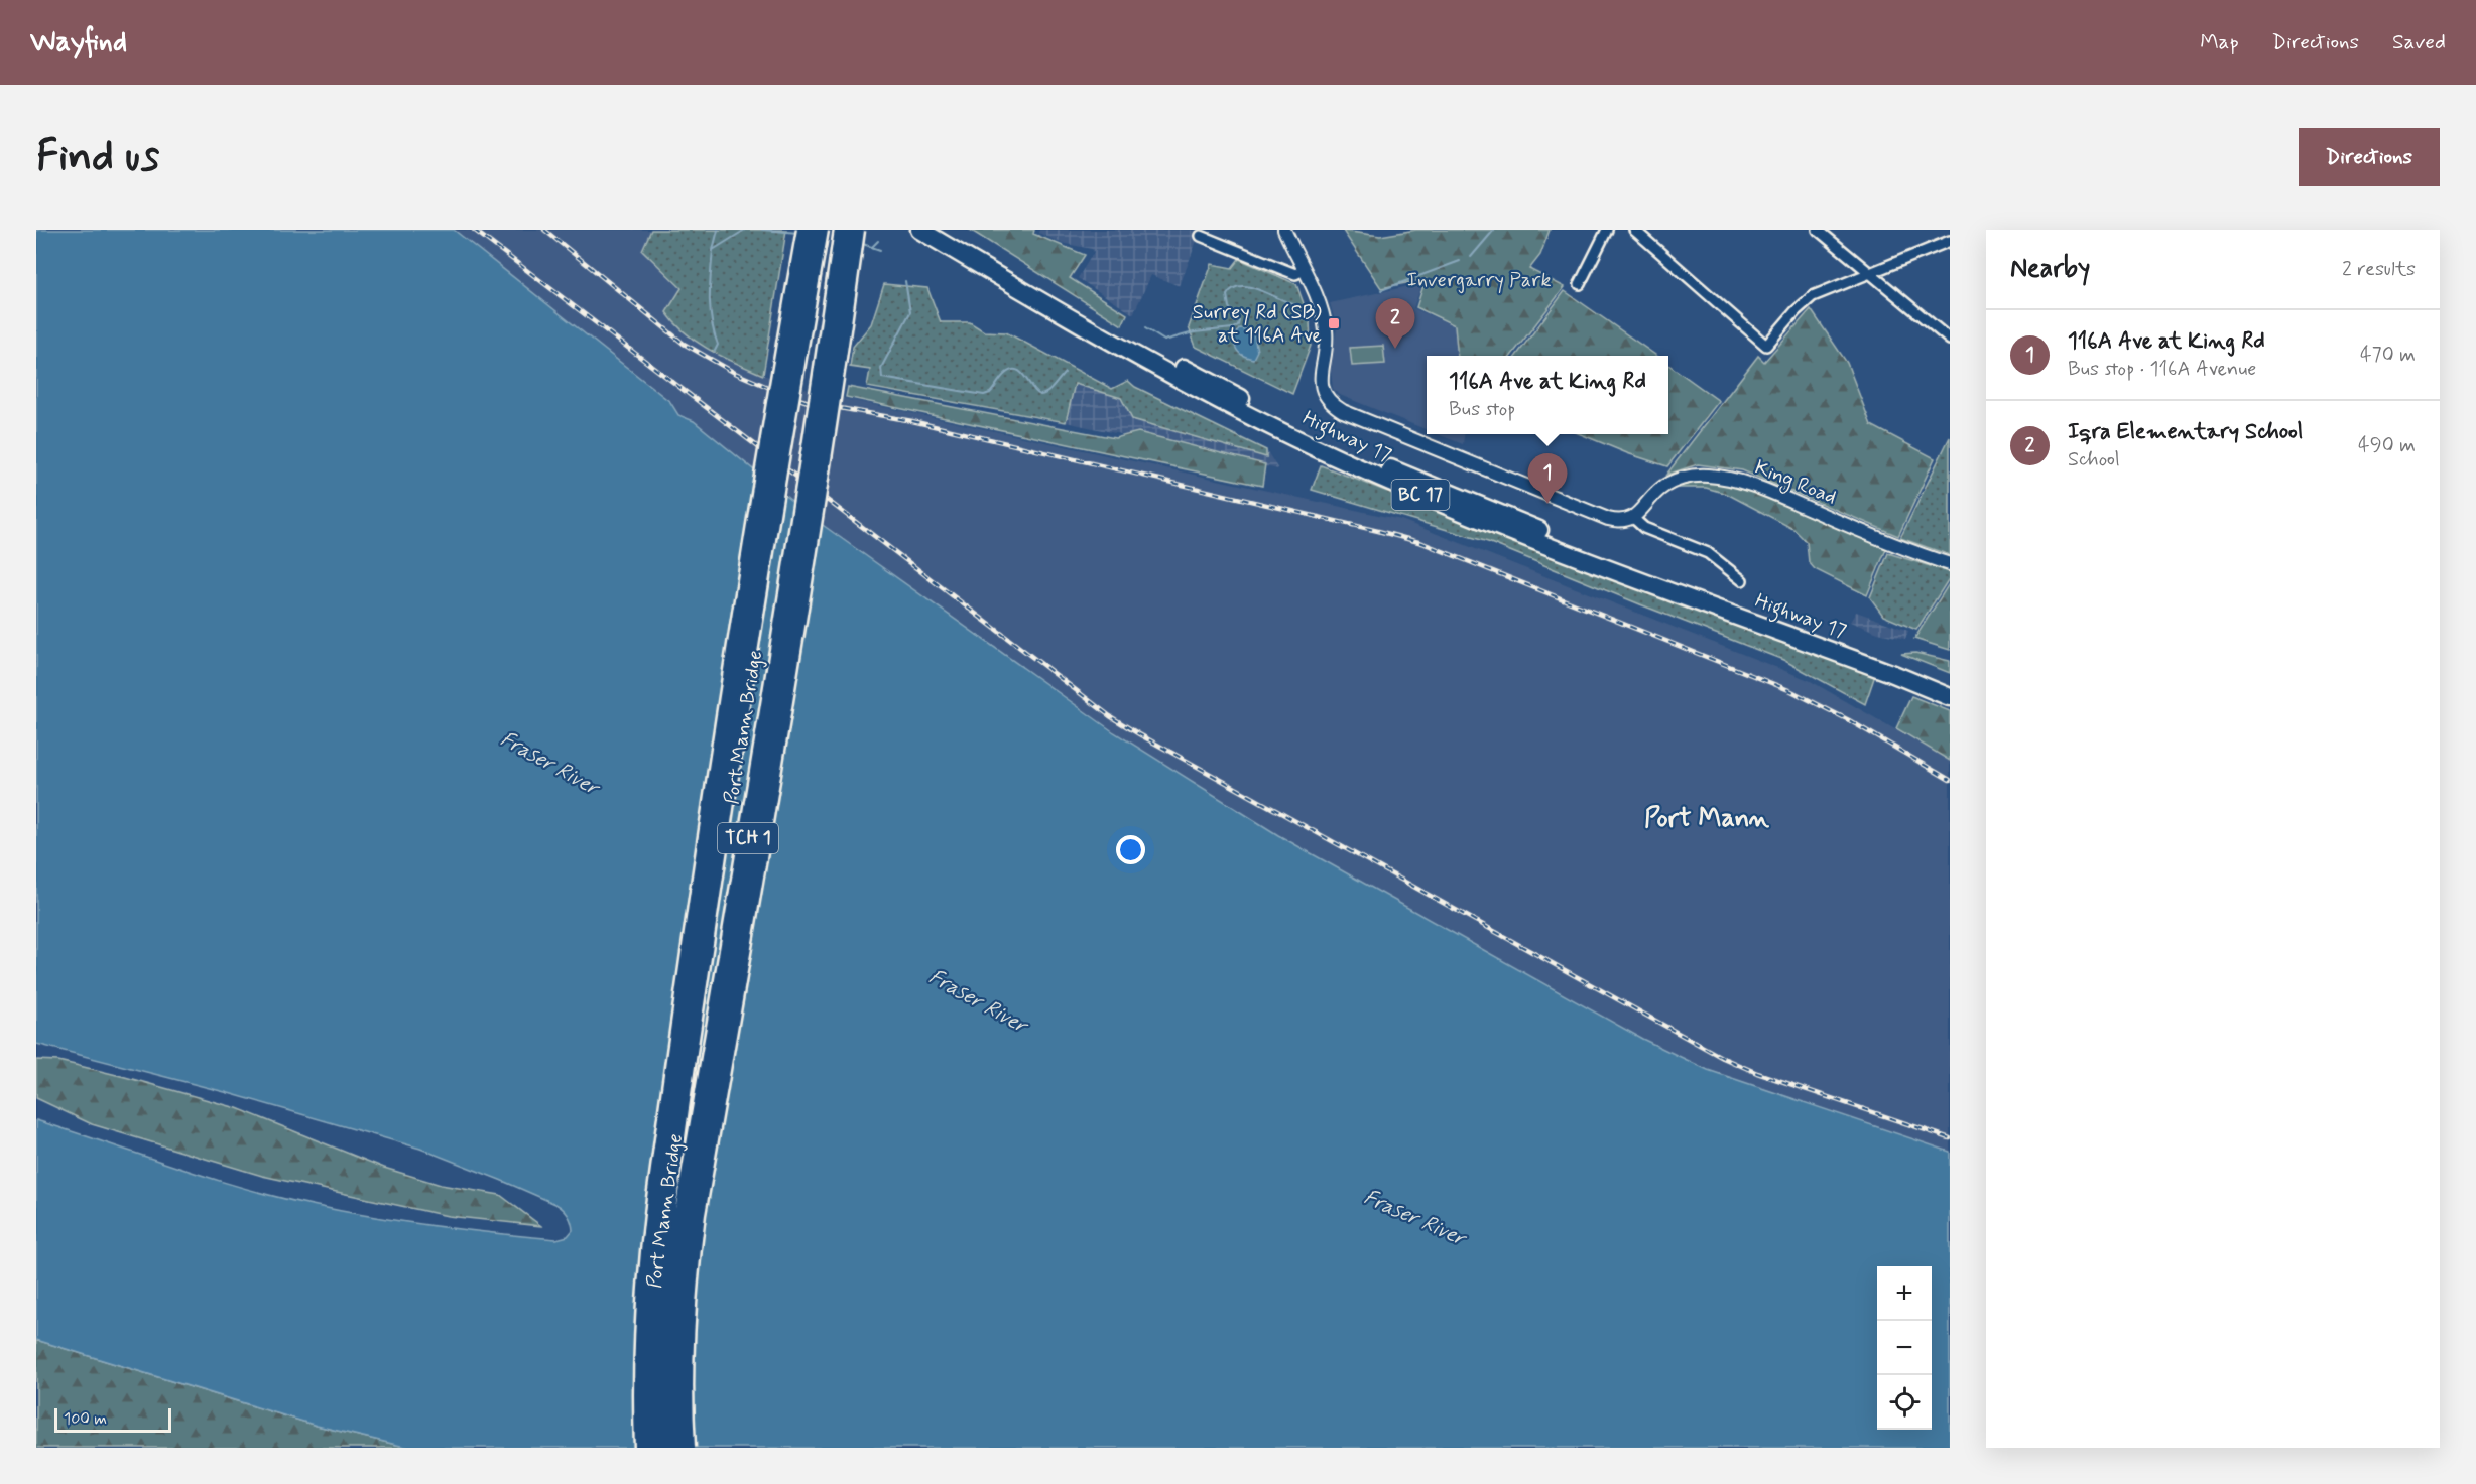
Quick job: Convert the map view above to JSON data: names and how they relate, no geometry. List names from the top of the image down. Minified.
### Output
{"streets":{"highway":["Highway 17","BC 17","Port Mann Bridge","TCH 1"],"street":["King Road"]},"districts":["Port Mann"],"water":["Fraser River"],"parks":["Invergarry Park"],"places":{"transit":["Surrey Rd (SB) at 116A Ave"]},"scale_bar":"100 m","page":{"header":"Wayfind","nav":["Map","Directions","Saved"],"buttons":"Directions","title":"Find us","heading":["Nearby","2 results"],"pins":["2","1"],"list":[{"mark":"1","name":"116A Ave at King Rd","note":"Bus stop · 116A Avenue","value":"470 m"},{"mark":"2","name":"Iqra Elementary School","note":"School","value":"490 m"}],"popup":["116A Ave at King Rd","Bus stop"],"map_buttons":["+","−"],"scale":"100 m"}}
